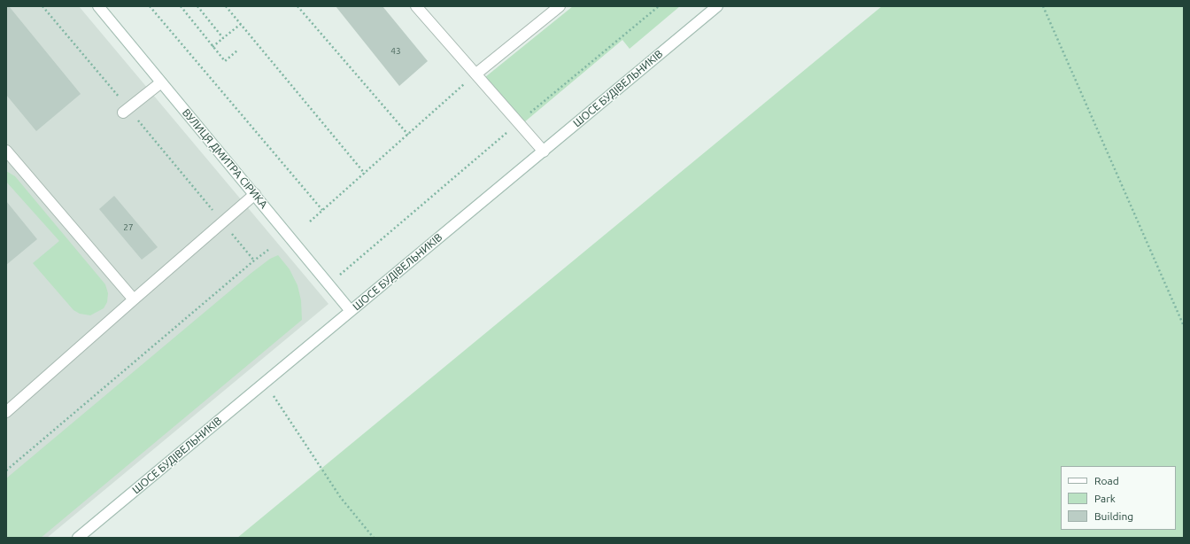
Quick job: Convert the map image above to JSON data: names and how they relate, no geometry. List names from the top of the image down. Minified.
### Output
{"streets":{"main road":["ШОСЕ БУДІВЕЛЬНИКІВ","ВУЛИЦЯ ДМИТРА СІРИКА"]},"crossings":[["ШОСЕ БУДІВЕЛЬНИКІВ","ВУЛИЦЯ ДМИТРА СІРИКА"]],"house_numbers":["43","27"],"legend":["Road","Park","Building"]}
